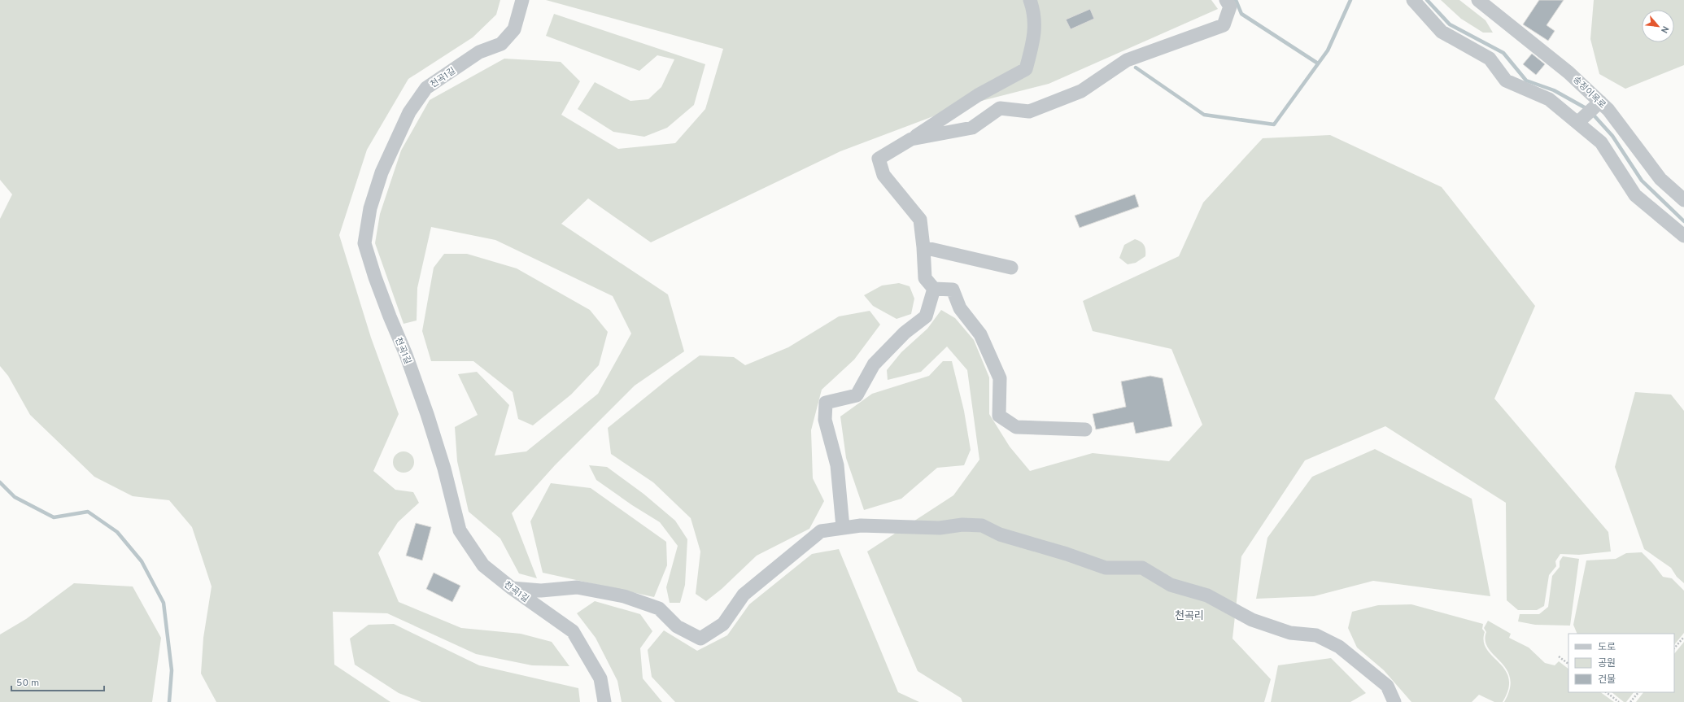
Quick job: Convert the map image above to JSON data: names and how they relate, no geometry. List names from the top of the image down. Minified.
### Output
{"streets":{"street":["천곡1길","송정이목로"]},"districts":["천곡리"],"legend":["도로","공원","건물"],"scale_bar":"50 m","north":"bottom right"}
